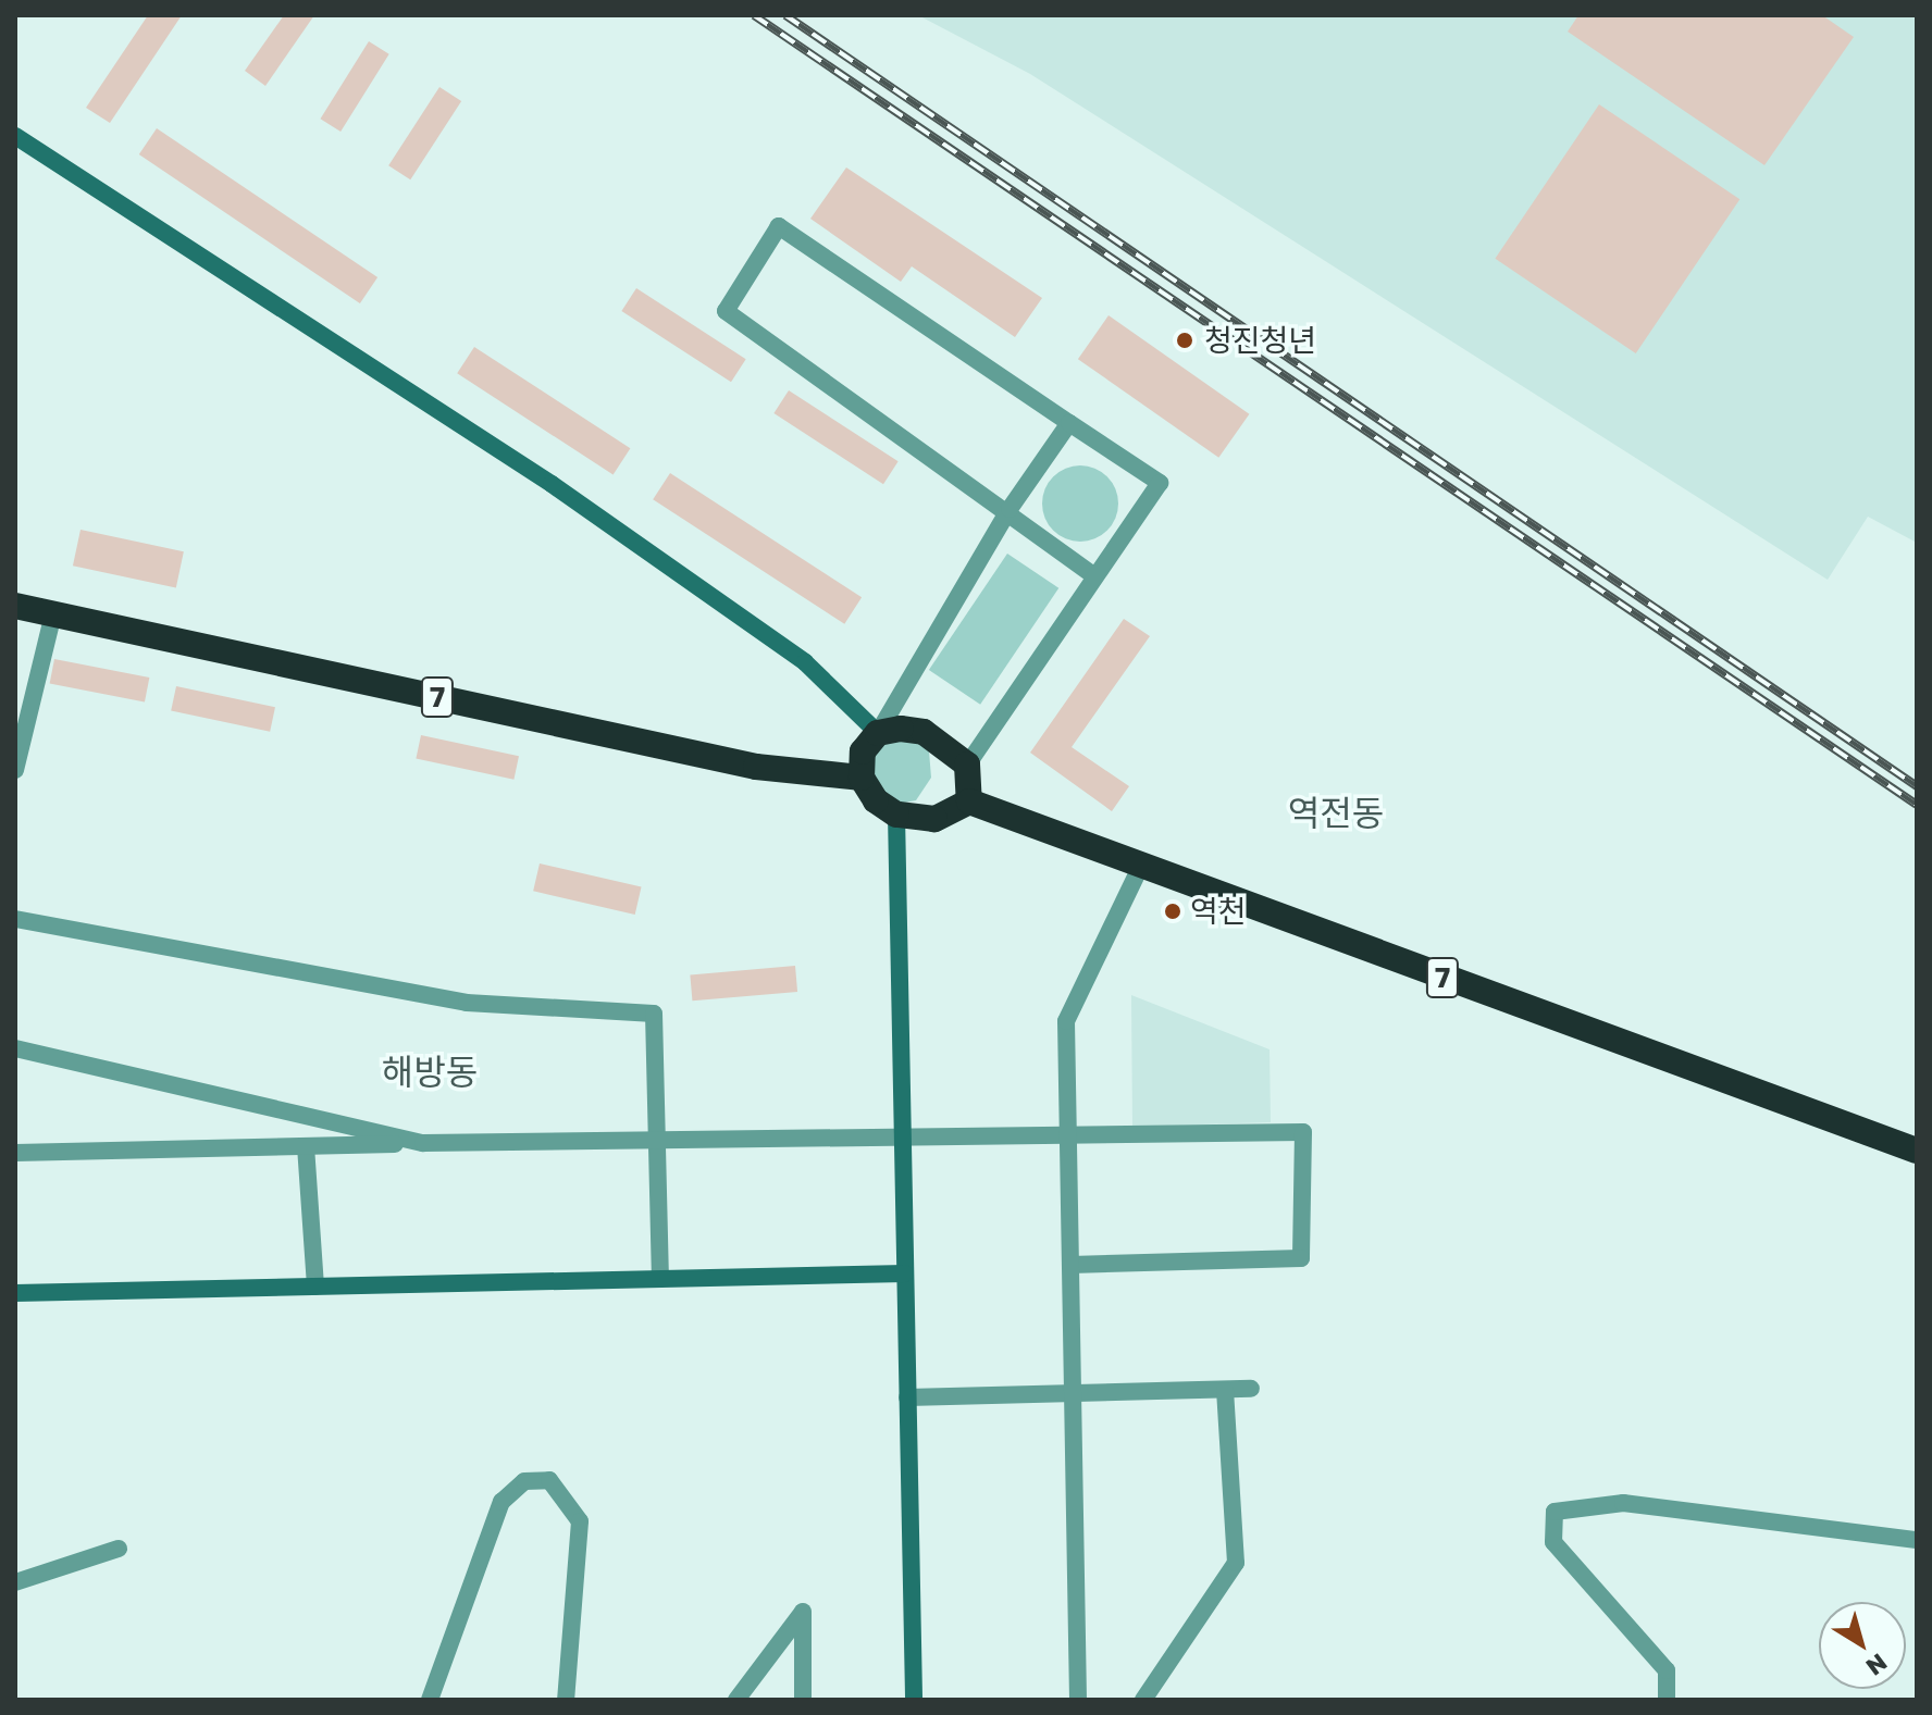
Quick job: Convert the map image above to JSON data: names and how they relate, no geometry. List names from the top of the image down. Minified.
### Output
{"streets":{"highway":["7"]},"districts":["역전동","해방동"],"places":["청진청년","역천"],"north":"bottom right"}
